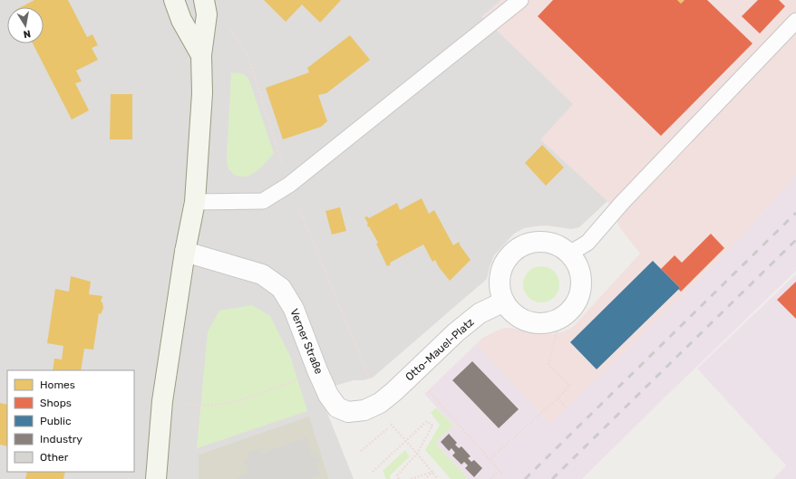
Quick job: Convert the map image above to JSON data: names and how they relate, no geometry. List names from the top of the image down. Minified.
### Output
{"streets":{"street":["Verner Straße","Otto-Mauel-Platz"]},"crossings":[["Verner Straße","Otto-Mauel-Platz"]],"legend":["Homes","Shops","Public","Industry","Other"],"north":"bottom"}
